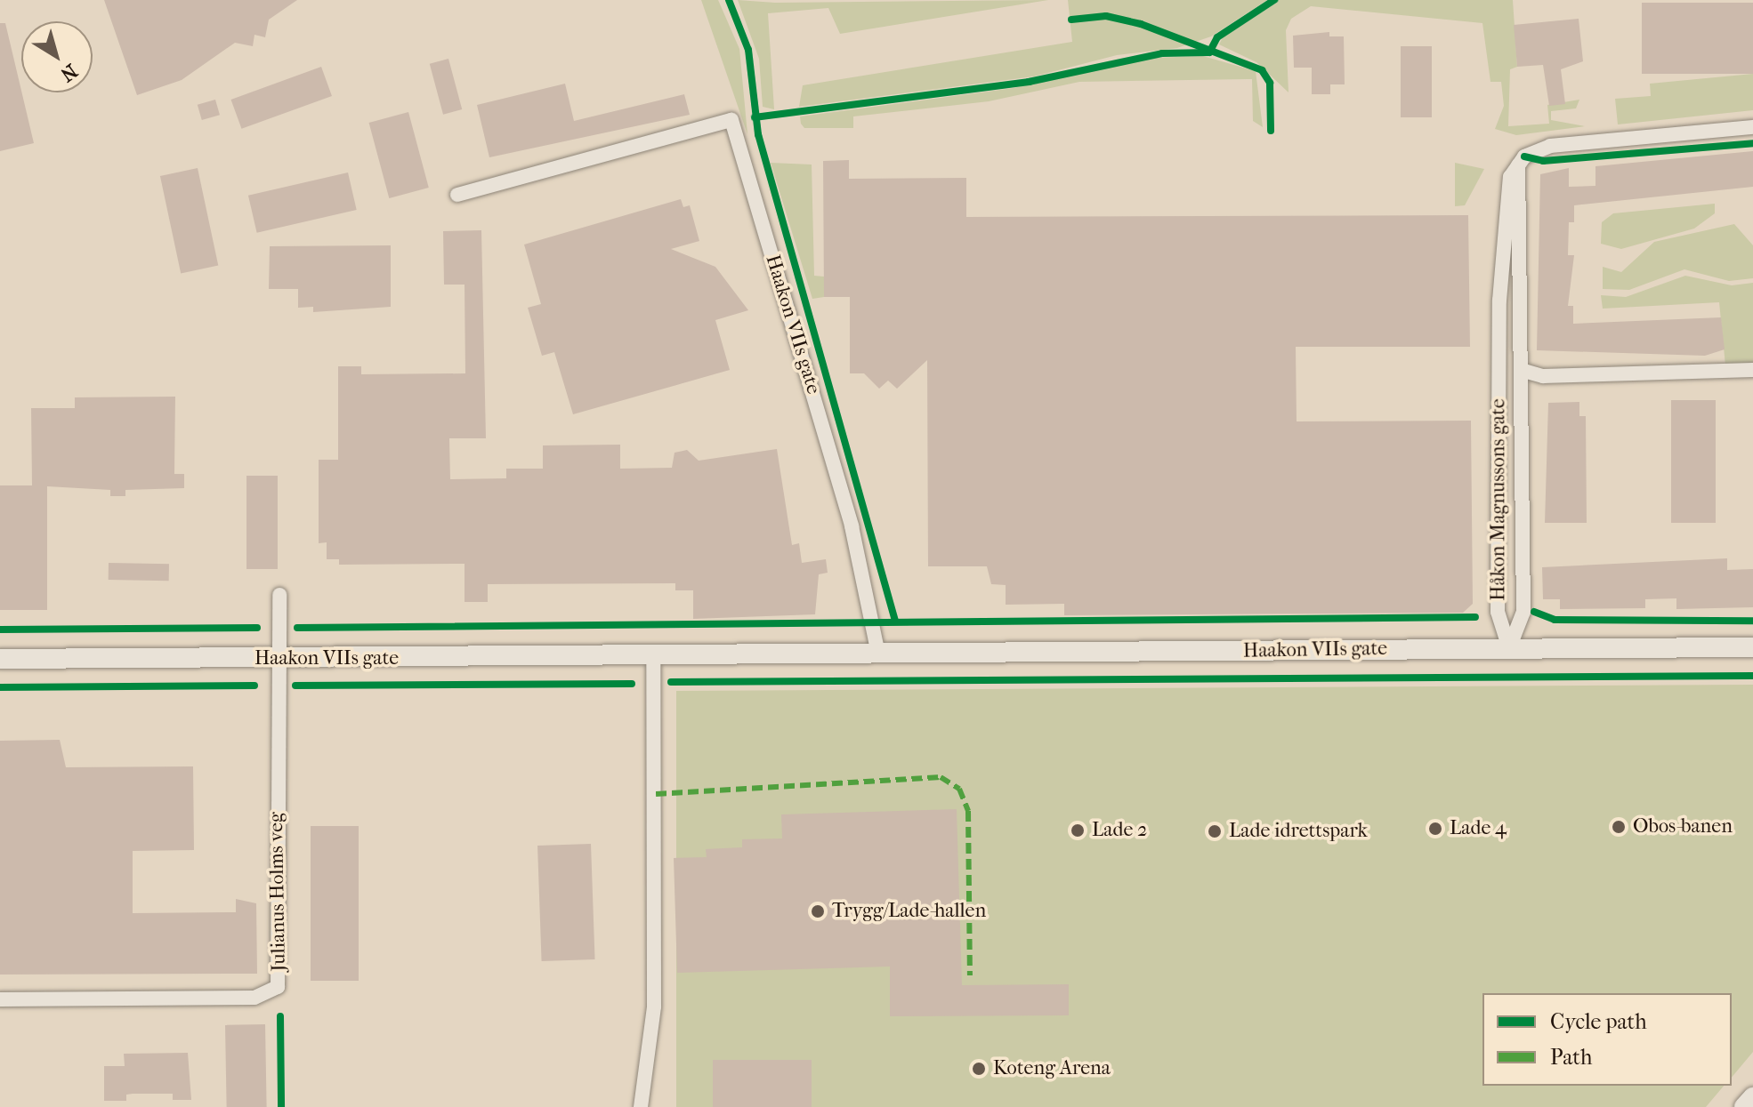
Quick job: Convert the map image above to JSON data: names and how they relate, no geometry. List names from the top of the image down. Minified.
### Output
{"streets":{"main road":["Haakon VIIs gate"],"street":["Håkon Magnussons gate","Julianus Holms veg"]},"crossings":[["Haakon VIIs gate","Håkon Magnussons gate"],["Haakon VIIs gate","Julianus Holms veg"]],"places":["Obos-banen","Lade 4","Lade 2","Lade idrettspark","Trygg/Lade-hallen","Koteng Arena"],"legend":["Cycle path","Path"],"north":"bottom right"}
